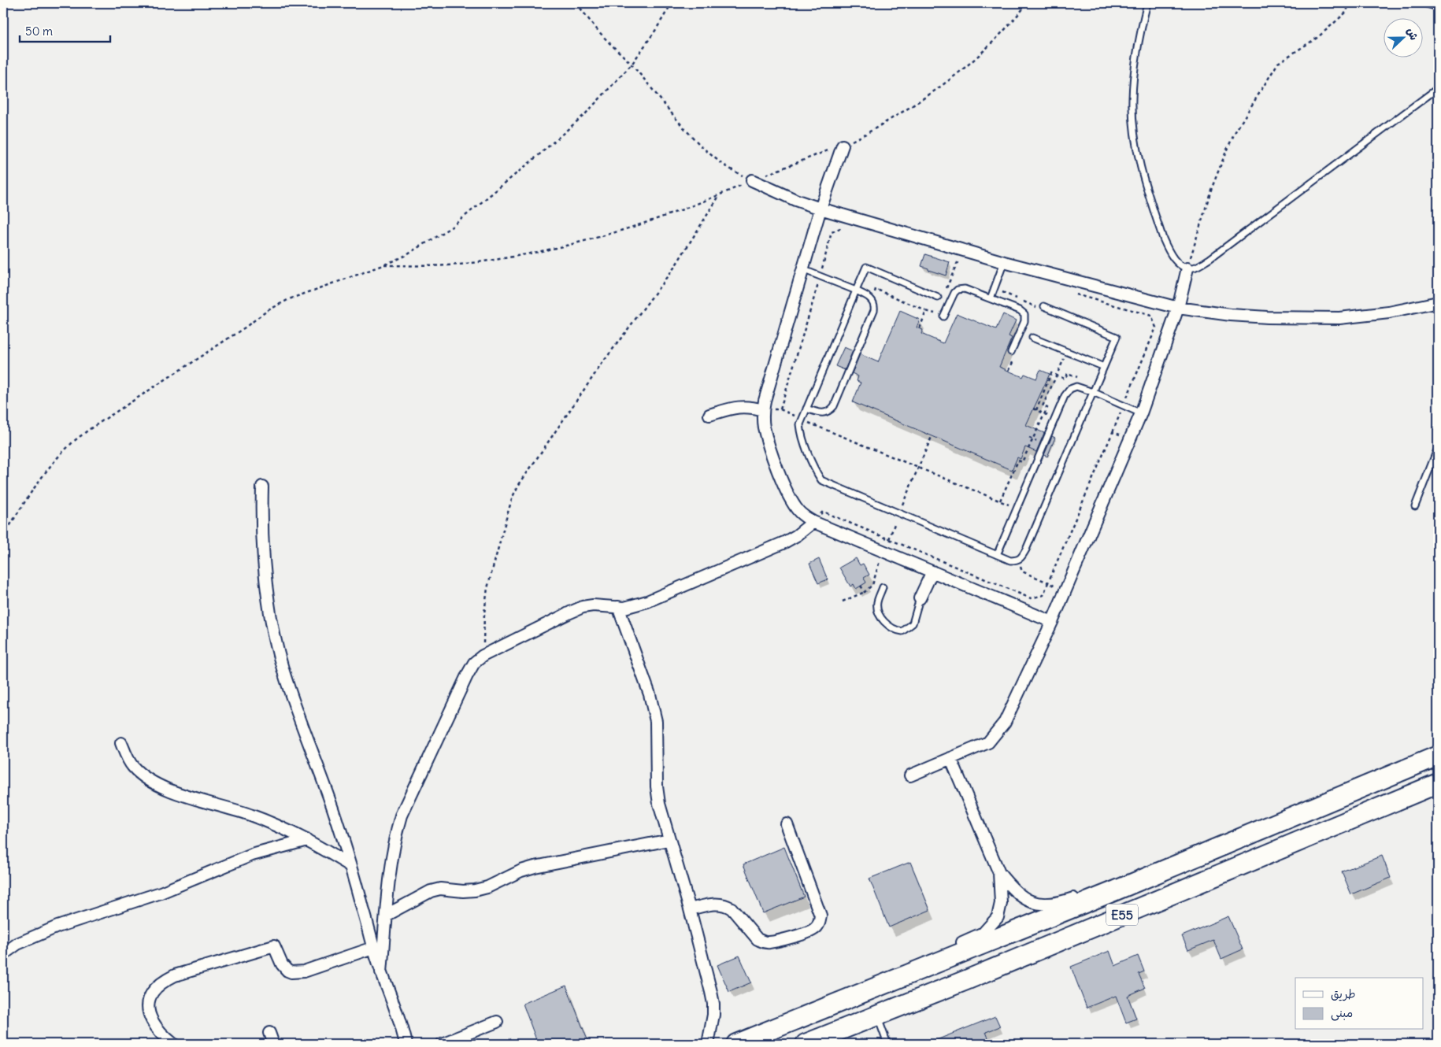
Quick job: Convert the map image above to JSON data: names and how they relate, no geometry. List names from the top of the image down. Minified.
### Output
{"streets":{"highway":["E55"]},"legend":["طريق","مبنى"],"scale_bar":"50 m","north":"right"}
